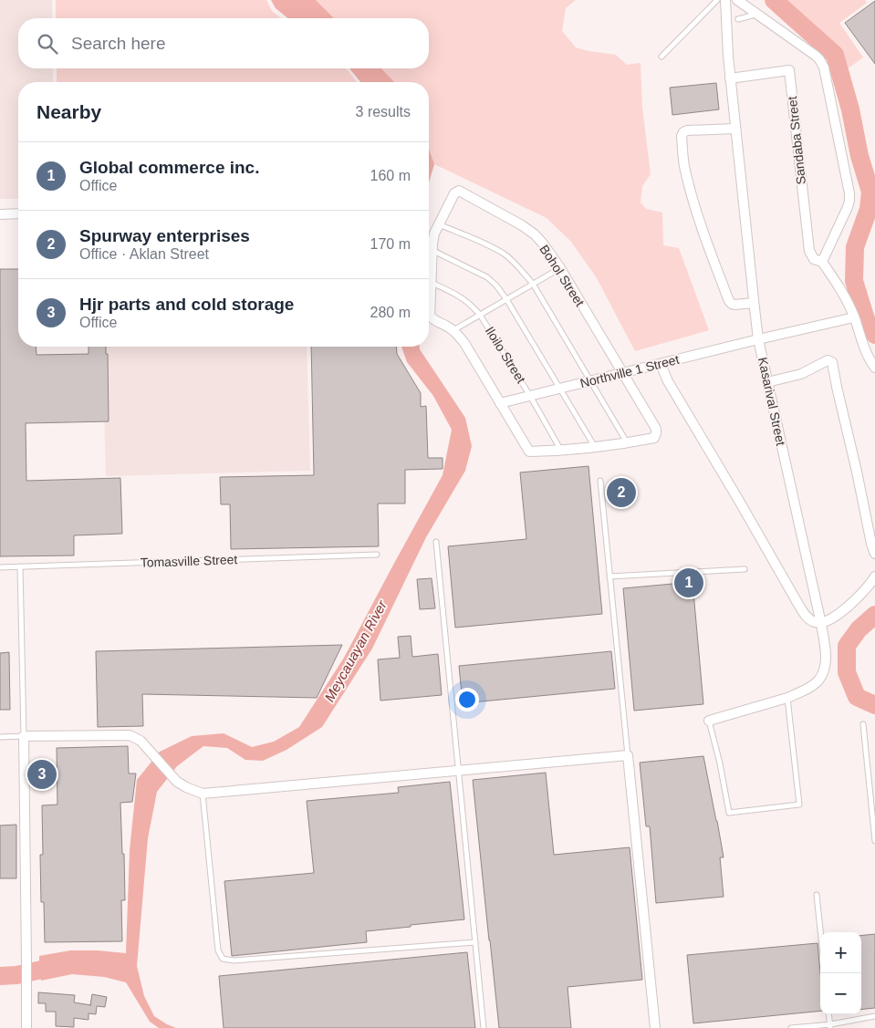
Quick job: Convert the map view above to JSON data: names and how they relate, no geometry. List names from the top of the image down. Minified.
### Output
{"streets":{"street":["Sandaba Street","Bohol Street","Northville 1 Street","Kasarival Street"],"lane":["Iloilo Street","Tomasville Street"]},"crossings":[["Sandaba Street","Kasarival Street"],["Bohol Street","Northville 1 Street"],["Iloilo Street","Northville 1 Street"],["Northville 1 Street","Kasarival Street"]],"water":["Meycauayan River"],"page":{"search":"Search here","heading":["Nearby","3 results"],"list":[{"mark":"1","name":"Global commerce inc.","note":"Office","value":"160 m"},{"mark":"2","name":"Spurway enterprises","note":"Office · Aklan Street","value":"170 m"},{"mark":"3","name":"Hjr parts and cold storage","note":"Office","value":"280 m"}],"pins":["2","1","3"],"map_buttons":["+","−"]}}
